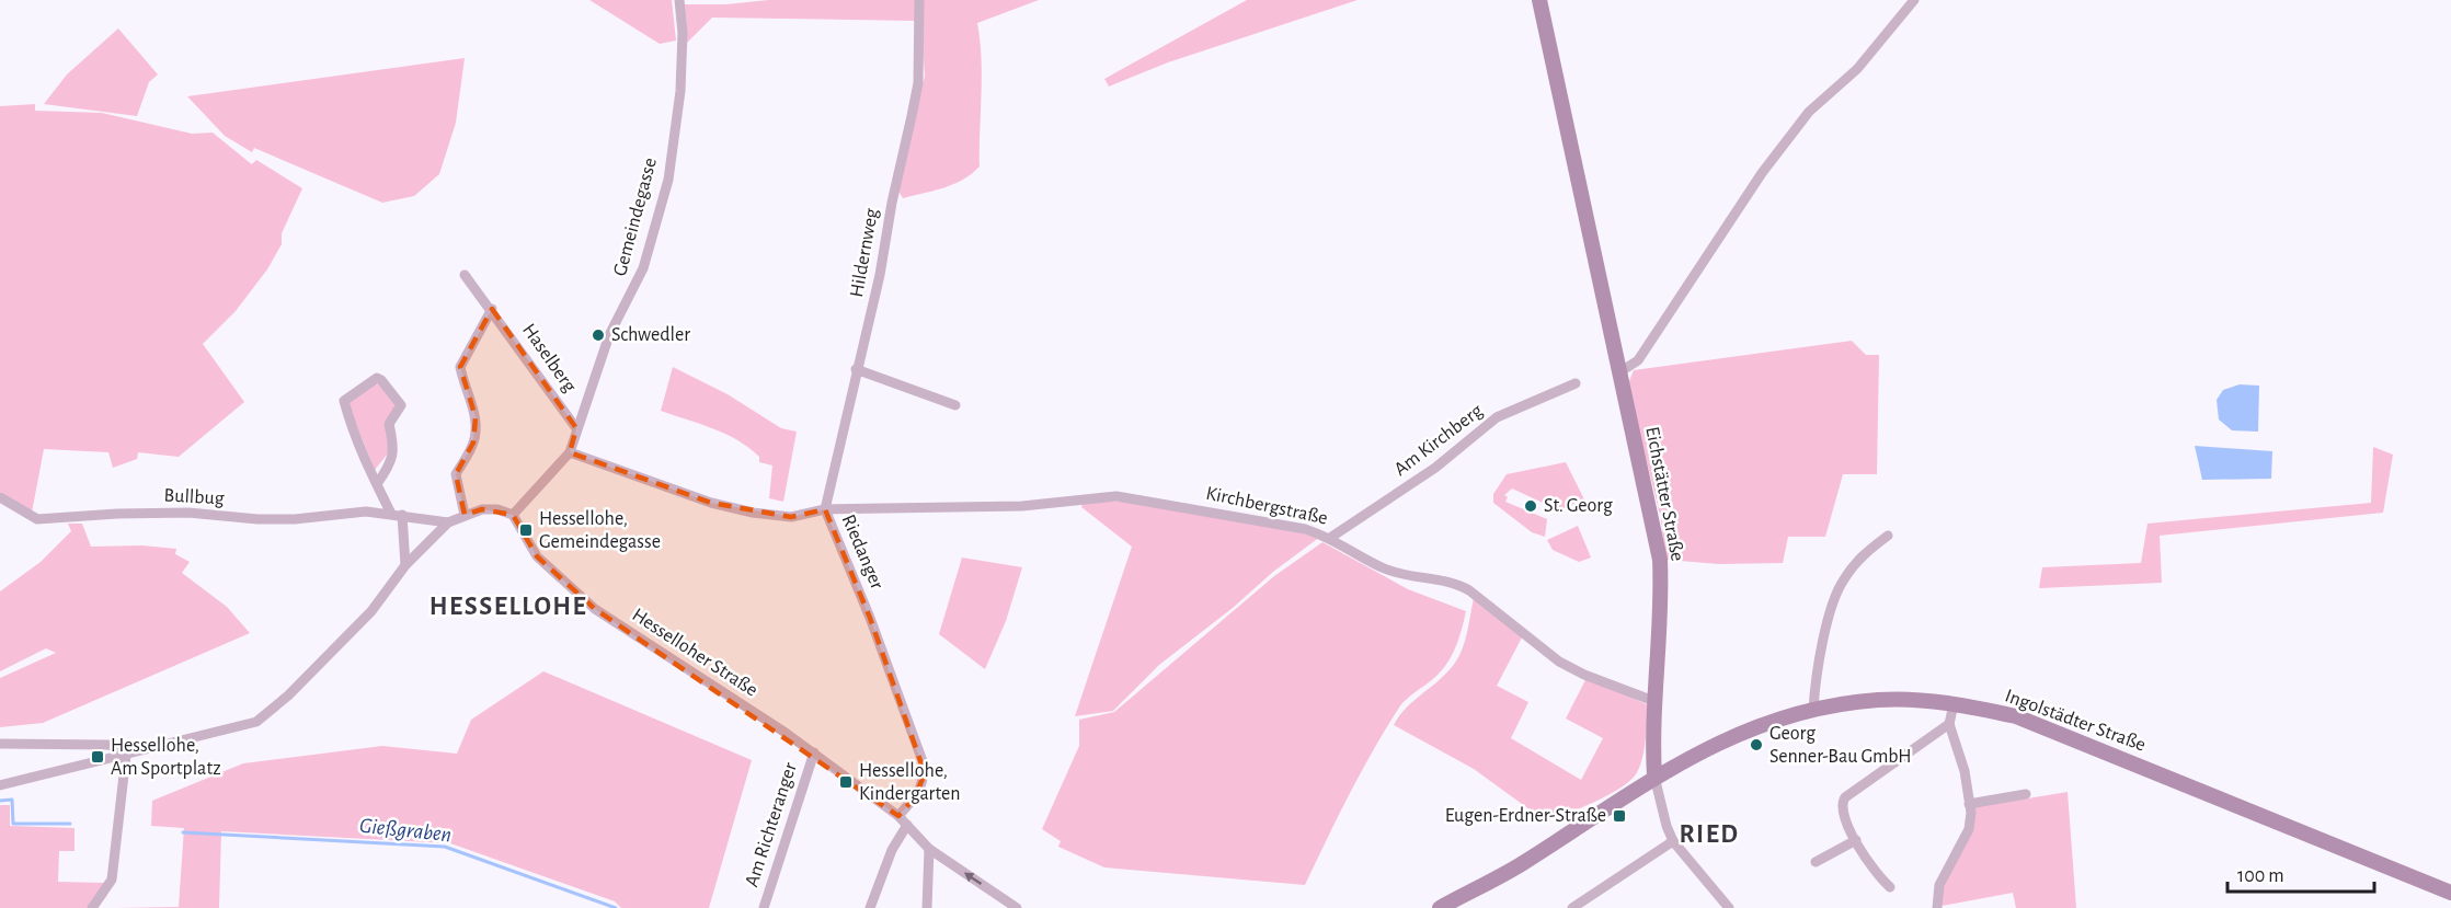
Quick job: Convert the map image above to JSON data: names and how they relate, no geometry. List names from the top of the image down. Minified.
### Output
{"streets":{"main road":["Eichstätter Straße","Ingolstädter Straße"],"street":["Gemeindegasse","Hildernweg","Haselberg","Am Kirchberg","Bullbug","Kirchbergstraße","Riedanger","Hesselloher Straße","Am Richteranger"]},"crossings":[["Gemeindegasse","Haselberg"],["Gemeindegasse","Riedanger"],["Gemeindegasse","Hesselloher Straße"],["Hildernweg","Kirchbergstraße"],["Hildernweg","Riedanger"],["Am Kirchberg","Kirchbergstraße"],["Eichstätter Straße","Kirchbergstraße"],["Eichstätter Straße","Ingolstädter Straße"],["Kirchbergstraße","Riedanger"],["Riedanger","Hesselloher Straße"],["Hesselloher Straße","Am Richteranger"]],"districts":["HESSELLOHE","RIED"],"water":["Gießgraben"],"places":{"other":["Schwedler","St. Georg","Georg Senner-Bau GmbH"],"transit":["Hessellohe, Gemeindegasse","Hessellohe, Am Sportplatz","Hessellohe, Kindergarten","Eugen-Erdner-Straße"]},"scale_bar":"100 m"}
